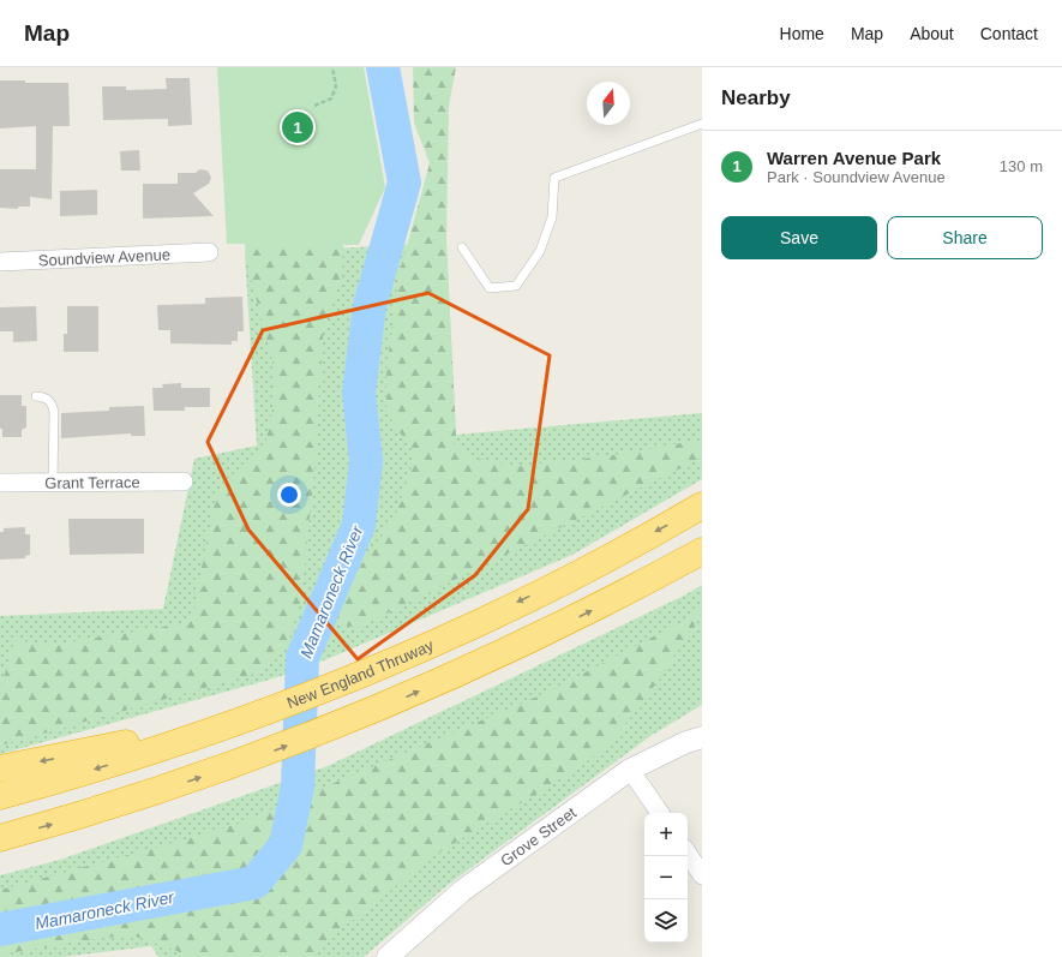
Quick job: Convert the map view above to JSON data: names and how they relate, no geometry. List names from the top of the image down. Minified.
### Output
{"streets":{"highway":["New England Thruway"],"street":["Soundview Avenue","Grant Terrace","Grove Street"]},"water":["Mamaroneck River"],"north":"top","page":{"header":"Map","nav":["Home","Map","About","Contact"],"heading":"Nearby","pins":"1","list":[{"mark":"1","name":"Warren Avenue Park","note":"Park · Soundview Avenue","value":"130 m"}],"buttons":["Save","Share"],"map_buttons":["+","−"]}}
